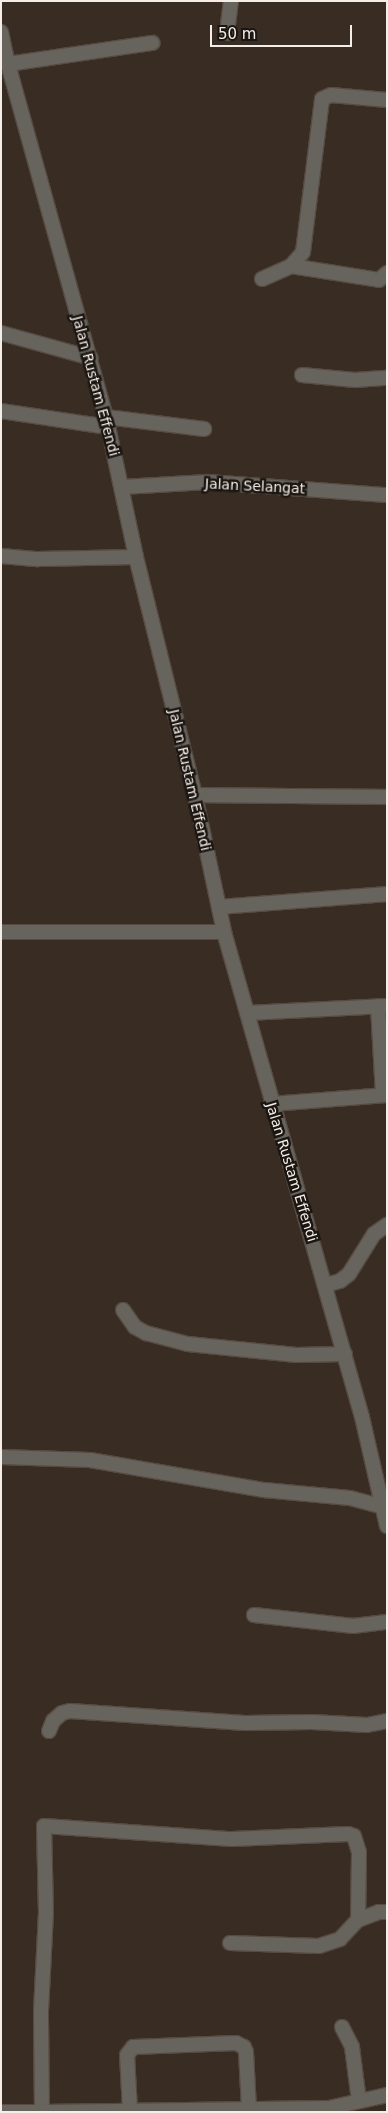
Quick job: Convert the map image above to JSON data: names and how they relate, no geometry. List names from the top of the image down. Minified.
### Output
{"streets":{"street":["Jalan Rustam Effendi","Jalan Selangat"]},"crossings":[["Jalan Rustam Effendi","Jalan Selangat"]],"scale_bar":"50 m"}
